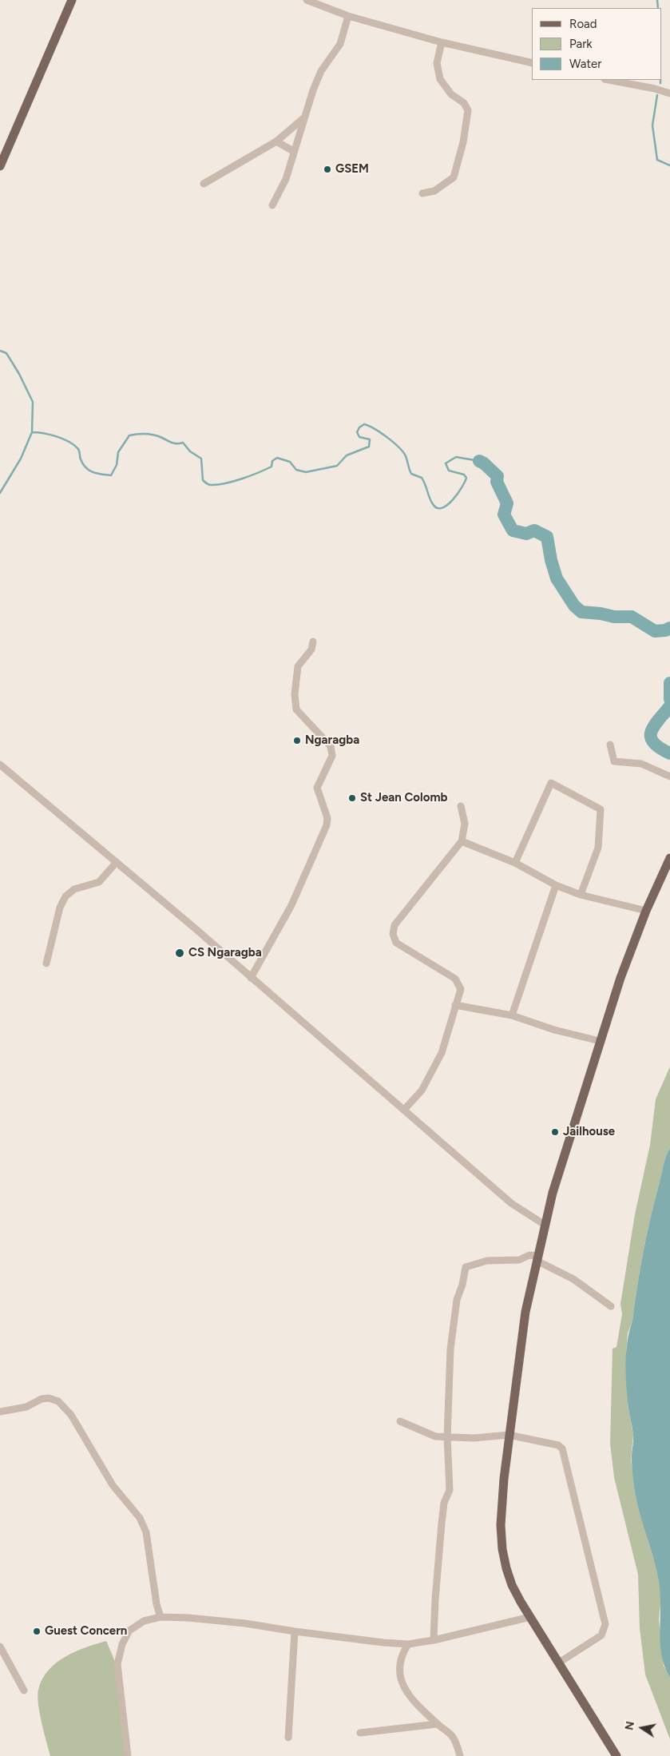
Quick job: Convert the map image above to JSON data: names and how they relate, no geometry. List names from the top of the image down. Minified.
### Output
{"places":["GSEM","Ngaragba","St Jean Colomb","CS Ngaragba","Jailhouse","Guest Concern"],"legend":["Road","Park","Water"],"north":"left"}
